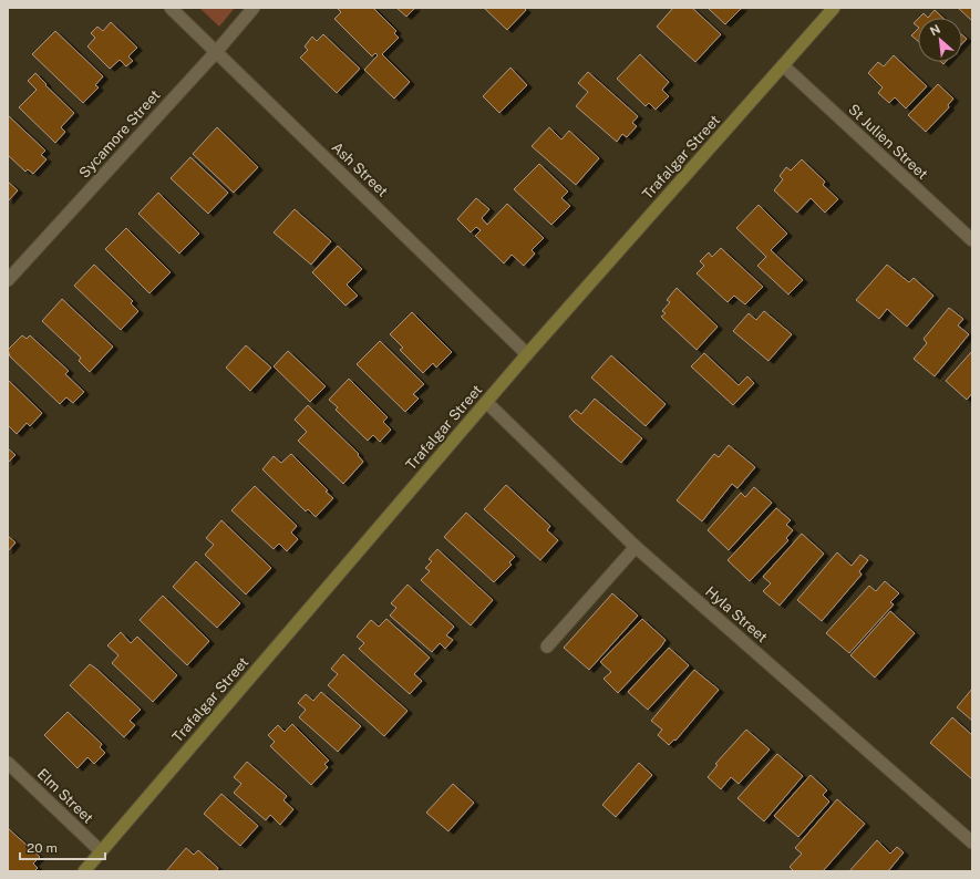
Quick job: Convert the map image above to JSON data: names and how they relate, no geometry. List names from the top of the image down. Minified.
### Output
{"streets":{"main road":["Trafalgar Street"],"street":["Sycamore Street","St Julien Street","Ash Street","Hyla Street","Elm Street"]},"crossings":[["Sycamore Street","Ash Street"],["St Julien Street","Trafalgar Street"],["Trafalgar Street","Ash Street"],["Trafalgar Street","Hyla Street"],["Trafalgar Street","Elm Street"]],"scale_bar":"20 m","north":"top left"}
